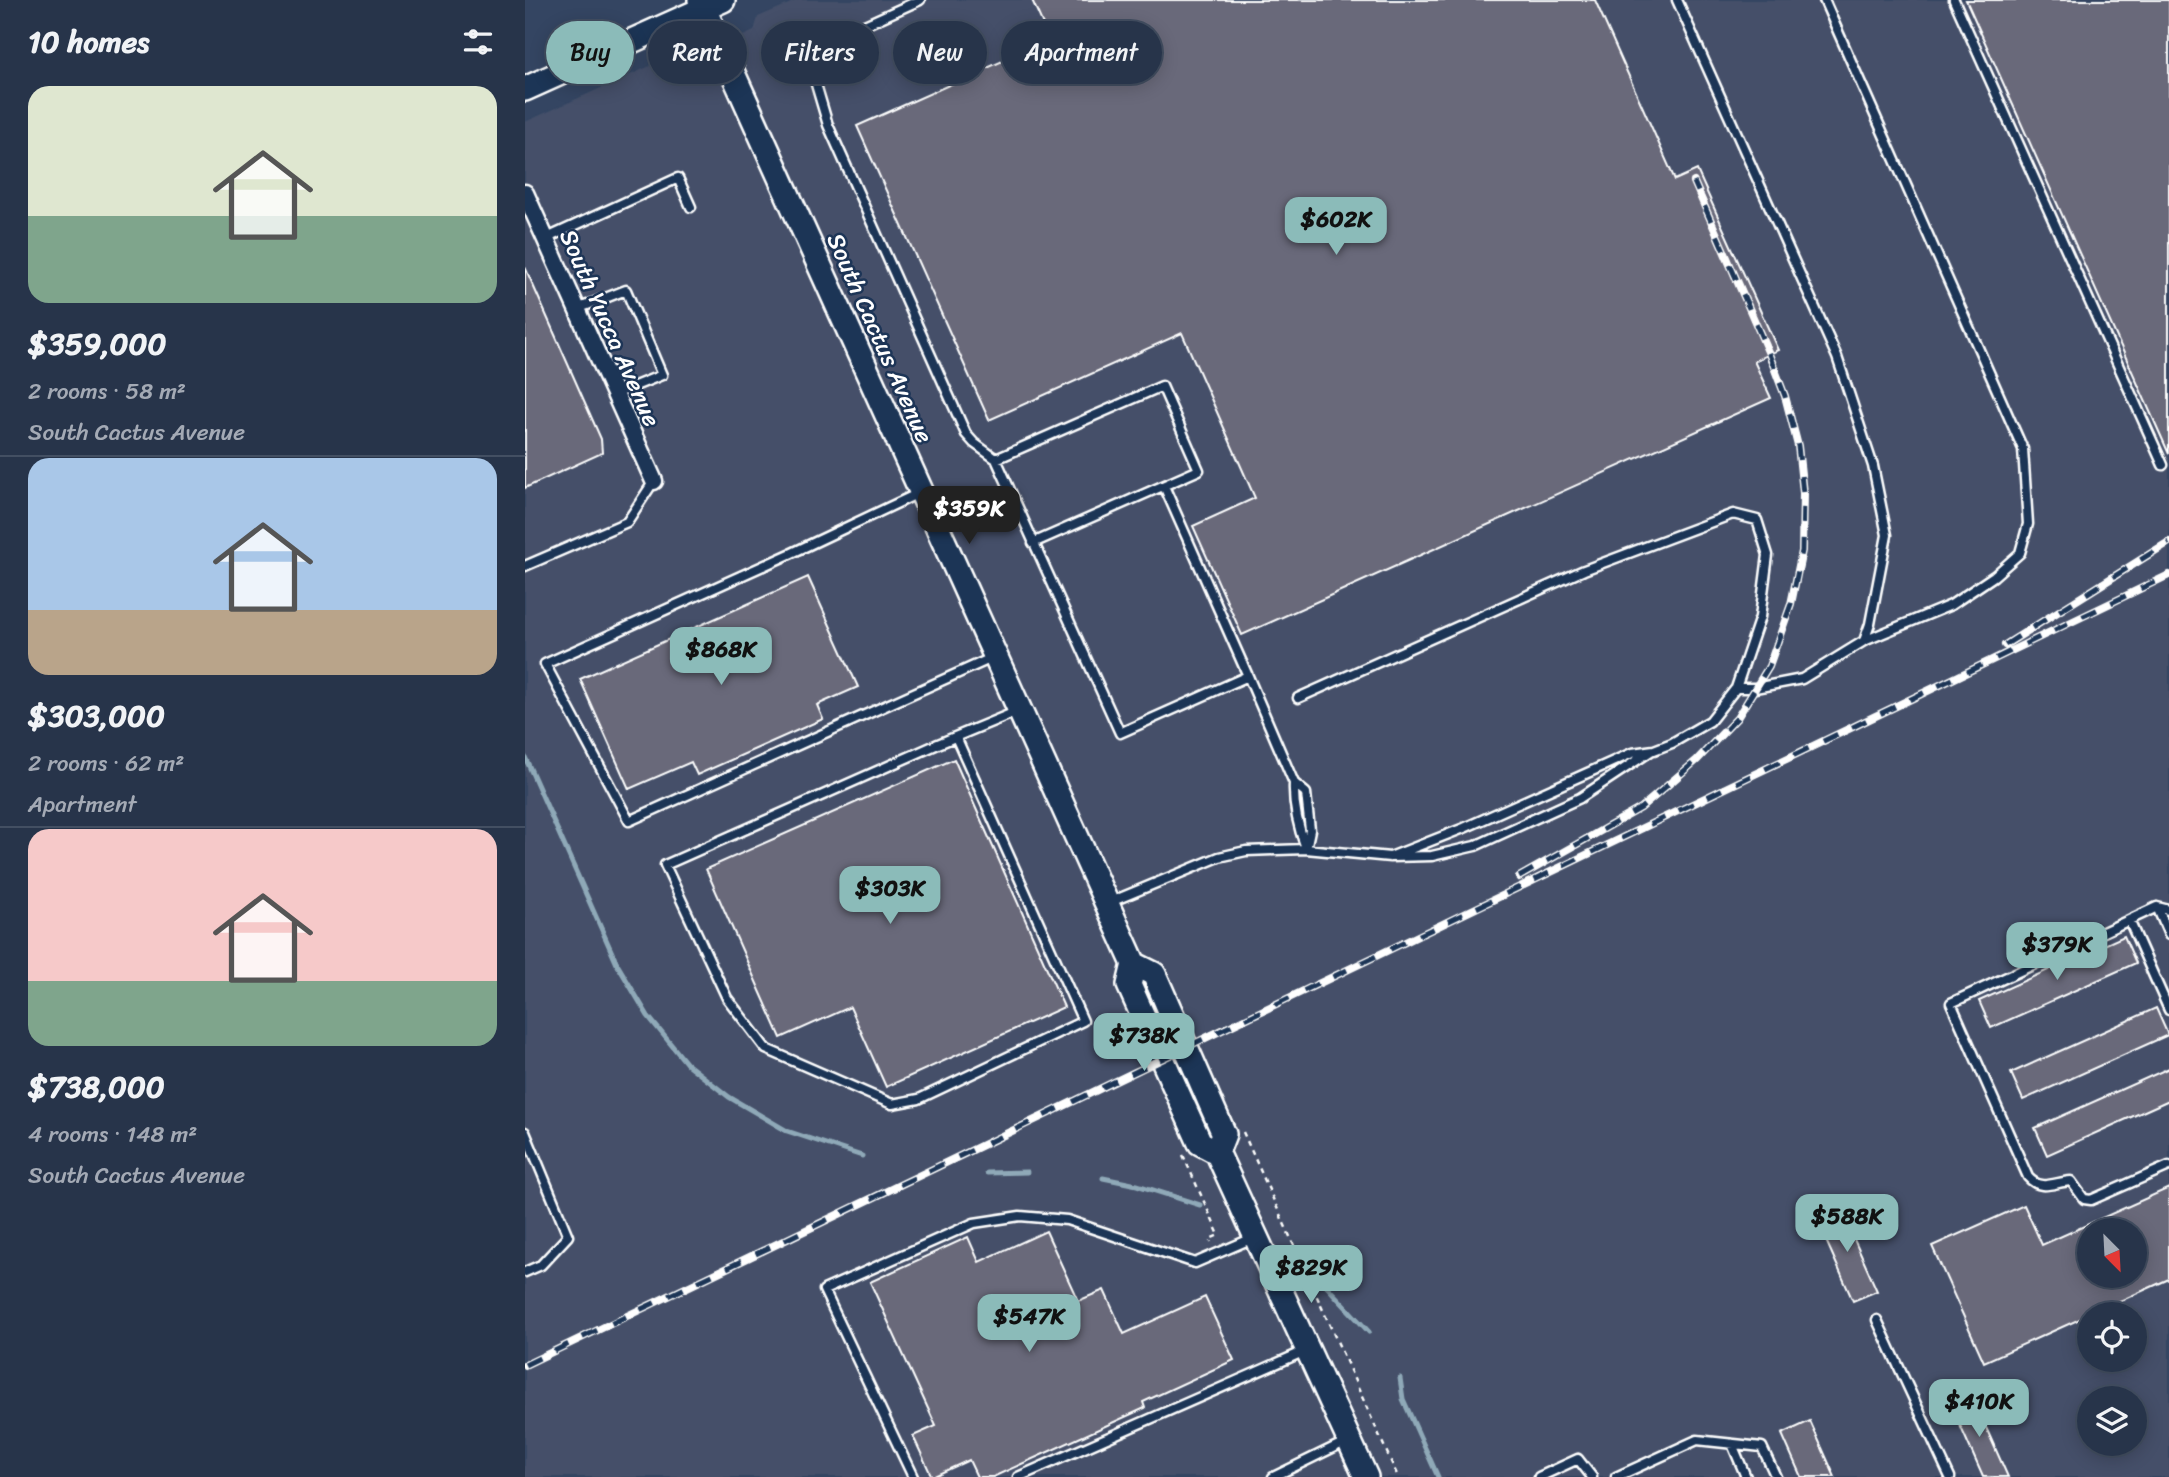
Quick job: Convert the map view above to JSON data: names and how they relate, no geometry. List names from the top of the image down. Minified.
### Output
{"streets":{"main road":["South Cactus Avenue"],"street":["South Yucca Avenue"]},"north":"bottom right","page":{"heading":"10 homes","chip":["Buy","Rent","Filters","New","Apartment"],"list":[{"name":"$359,000","note":"2 rooms · 58 m² · South Cactus Avenue"},{"name":"$303,000","note":"2 rooms · 62 m² · Apartment"},{"name":"$738,000","note":"4 rooms · 148 m² · South Cactus Avenue"}],"price":["$602K","$359K","$868K","$303K","$379K","$738K","$588K","$829K","$547K","$410K"]}}
